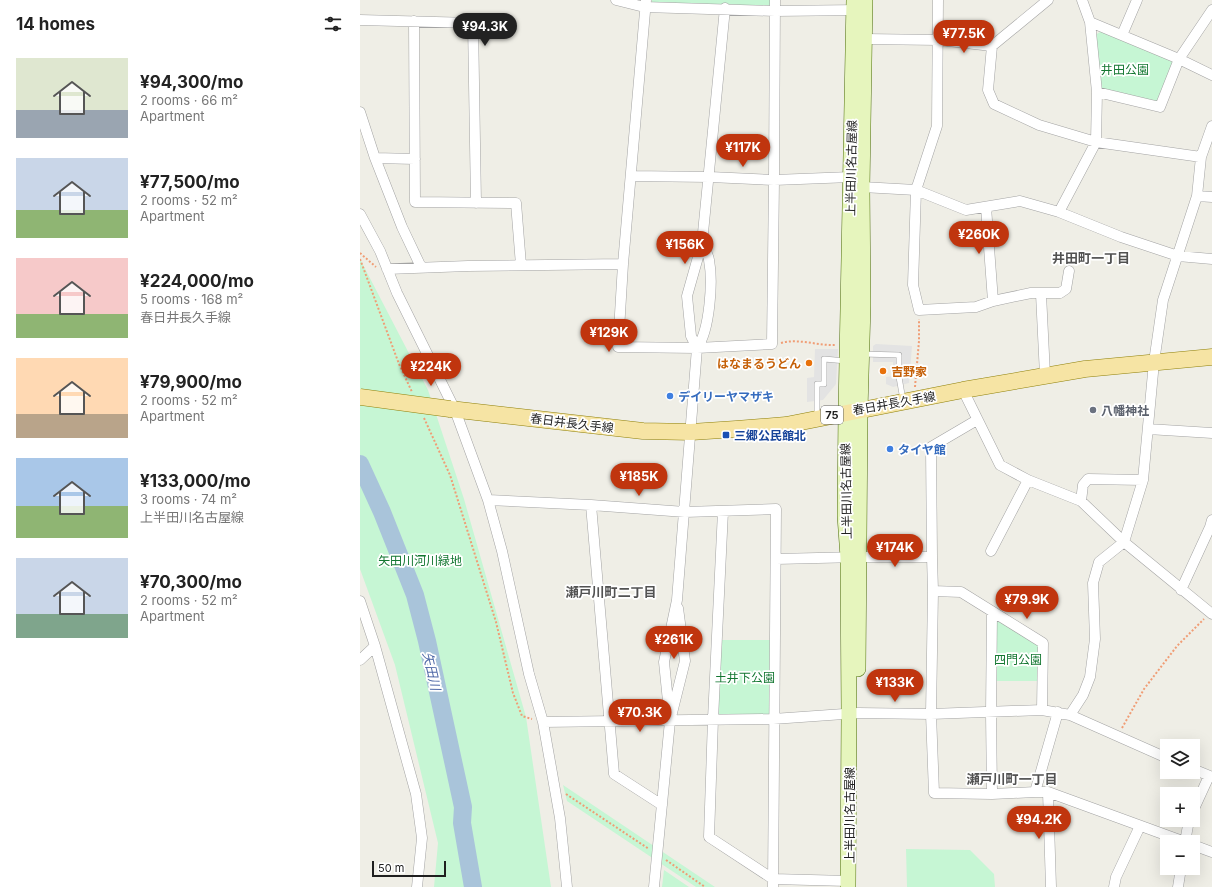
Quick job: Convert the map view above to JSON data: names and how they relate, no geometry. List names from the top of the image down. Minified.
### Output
{"streets":{"main road":["上半田川名古屋線","春日井長久手線","75"]},"crossings":[["上半田川名古屋線","春日井長久手線"]],"districts":["井田町一丁目","瀬戸川町二丁目","瀬戸川町一丁目"],"water":["矢田川"],"parks":["井田公園","矢田川河川緑地","四門公園","土井下公園"],"places":{"other":["はなまるうどん","吉野家","デイリーヤマザキ","八幡神社","タイヤ館"],"transit":["三郷公民館北"]},"scale_bar":"50 m","page":{"heading":"14 homes","price":["¥94.3K","¥77.5K","¥117K","¥260K","¥156K","¥129K","¥224K","¥185K","¥174K","¥79.9K","¥261K","¥133K","¥70.3K","¥94.2K"],"list":[{"name":"¥94,300/mo","note":"2 rooms · 66 m² · Apartment"},{"name":"¥77,500/mo","note":"2 rooms · 52 m² · Apartment"},{"name":"¥224,000/mo","note":"5 rooms · 168 m² · 春日井長久手線"},{"name":"¥79,900/mo","note":"2 rooms · 52 m² · Apartment"},{"name":"¥133,000/mo","note":"3 rooms · 74 m² · 上半田川名古屋線"},{"name":"¥70,300/mo","note":"2 rooms · 52 m² · Apartment"}],"map_buttons":["+","−"],"scale":"50 m"}}
